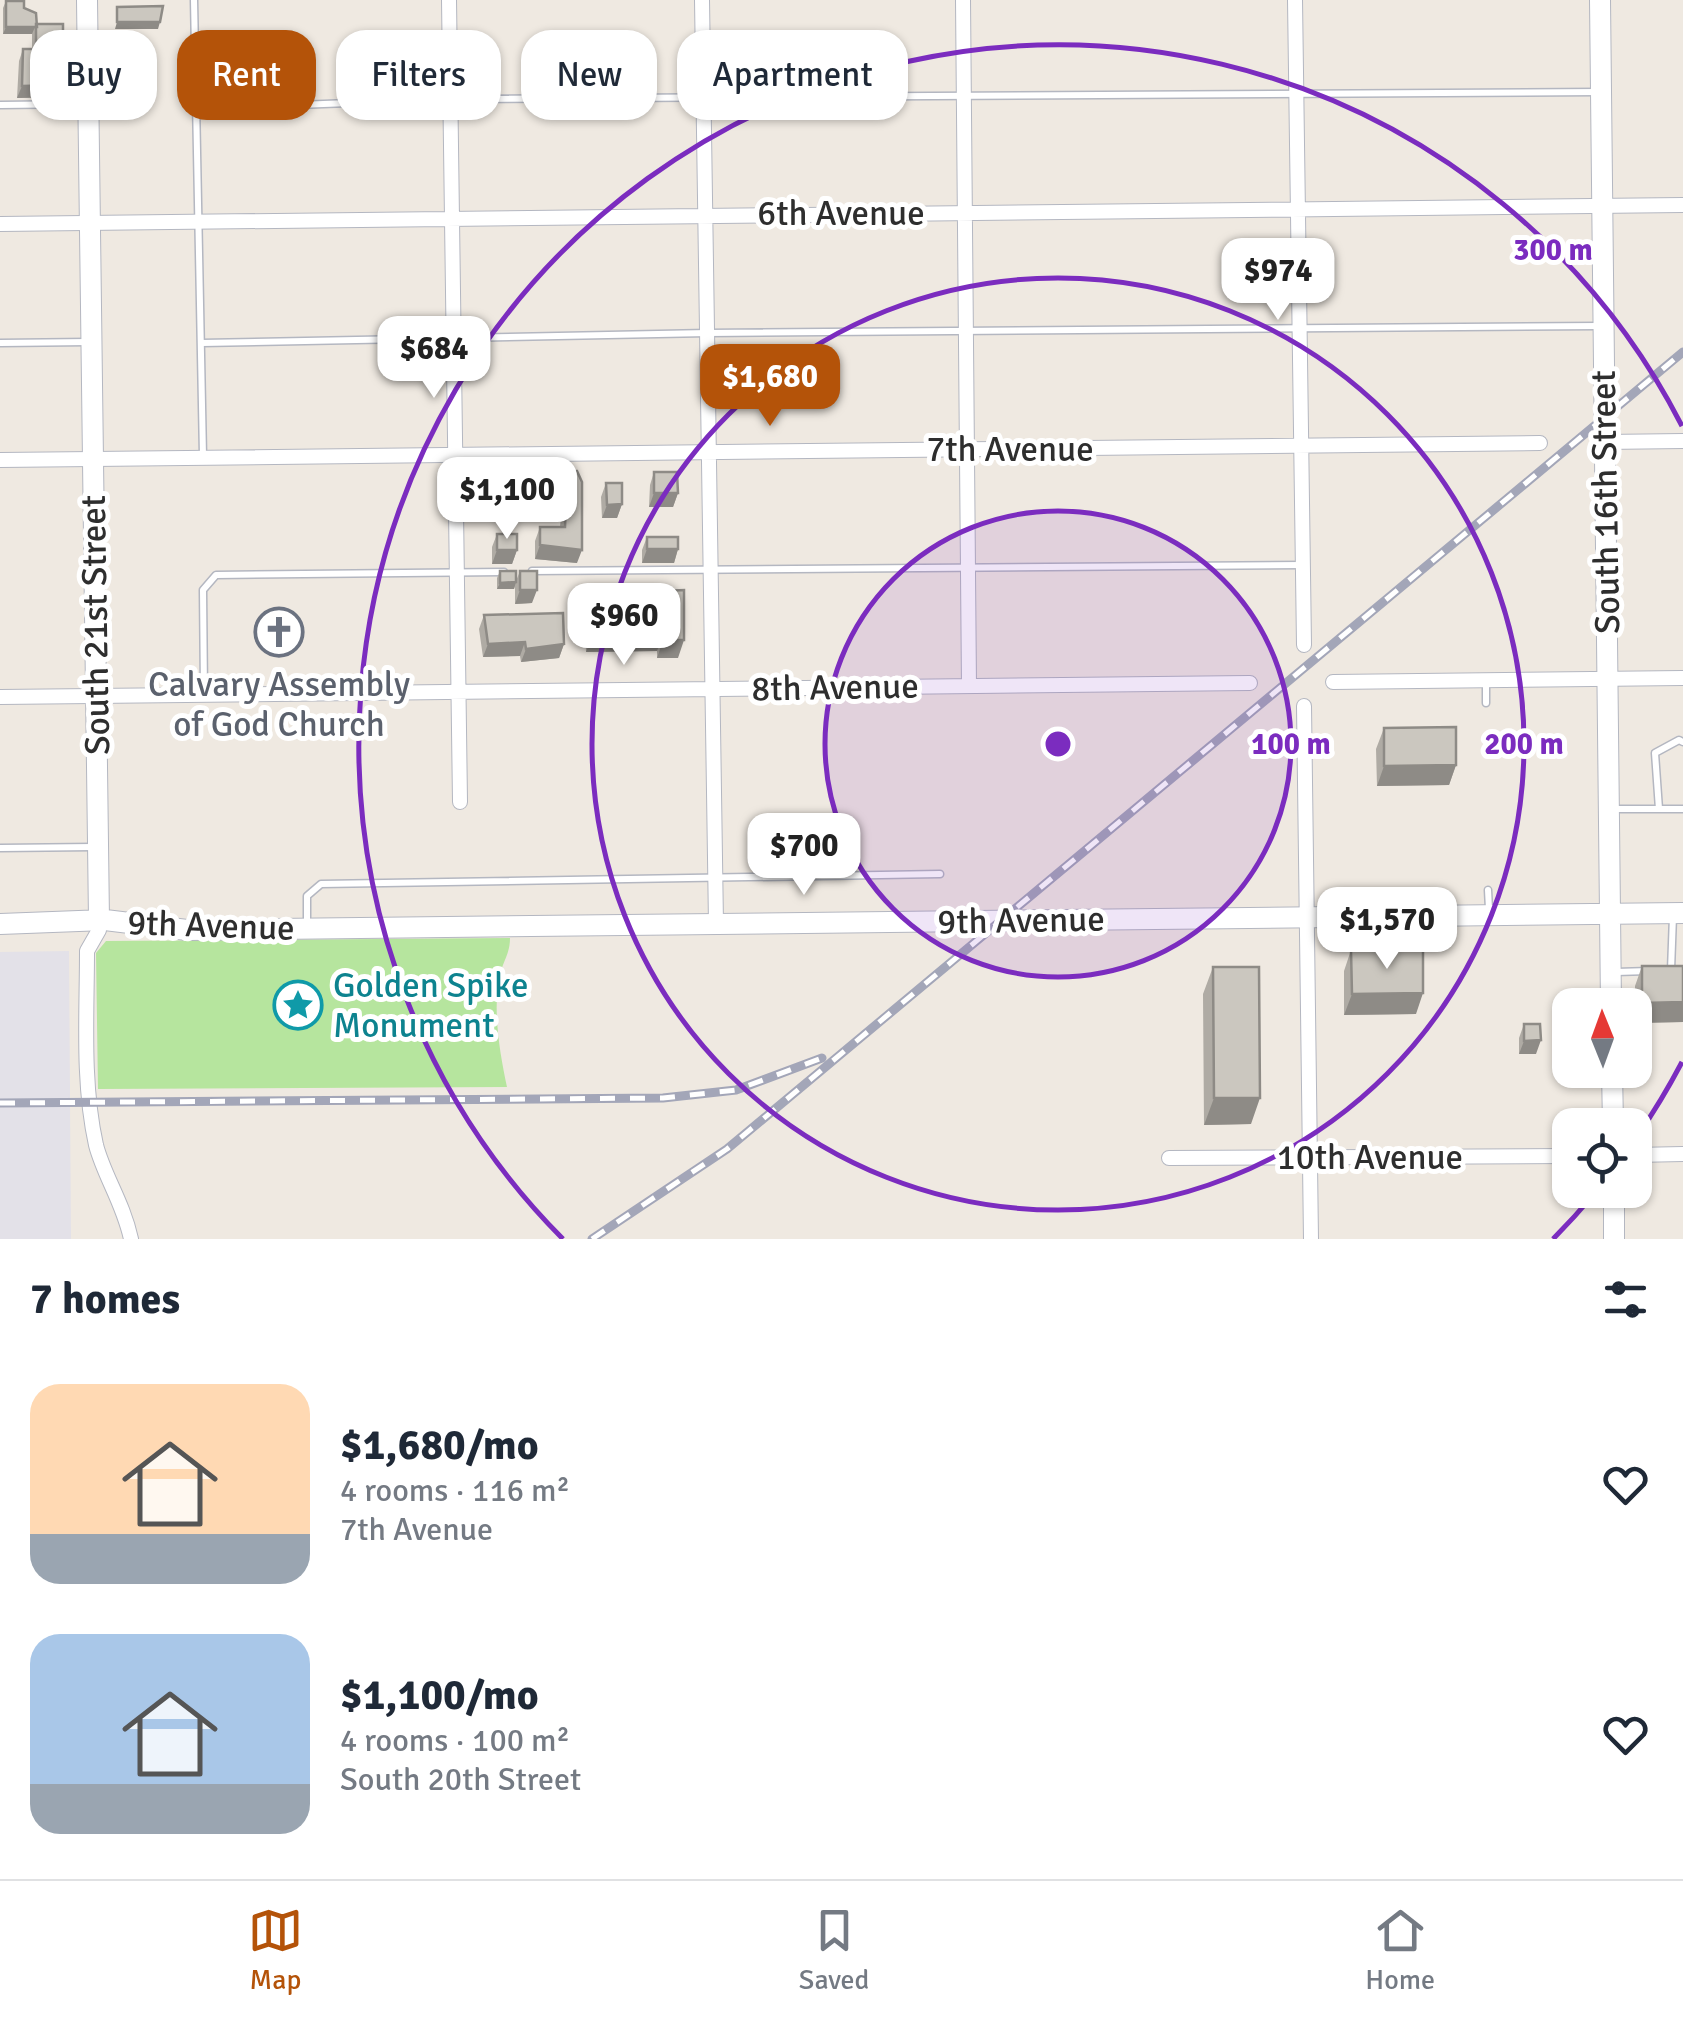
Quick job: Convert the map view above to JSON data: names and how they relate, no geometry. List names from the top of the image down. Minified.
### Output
{"streets":{"main road":["South 16th Street","South 21st Street","9th Avenue"],"street":["6th Avenue","7th Avenue","8th Avenue","10th Avenue"]},"crossings":[["6th Avenue","South 16th Street"],["6th Avenue","South 21st Street"],["7th Avenue","South 21st Street"],["South 16th Street","9th Avenue"],["South 21st Street","8th Avenue"],["South 21st Street","9th Avenue"]],"places":{"church":["Calvary Assembly of God Church"],"place":["Golden Spike Monument"]},"north":"top","page":{"chip":["Buy","Rent","Filters","New","Apartment"],"price":["$974","$684","$1,680","$1,100","$960","$700","$1,570"],"heading":"7 homes","list":[{"name":"$1,680/mo","note":"4 rooms · 116 m² · 7th Avenue"},{"name":"$1,100/mo","note":"4 rooms · 100 m² · South 20th Street"}],"tabs":["Map","Saved","Home"]},"rings":["300 m","100 m","200 m"]}
